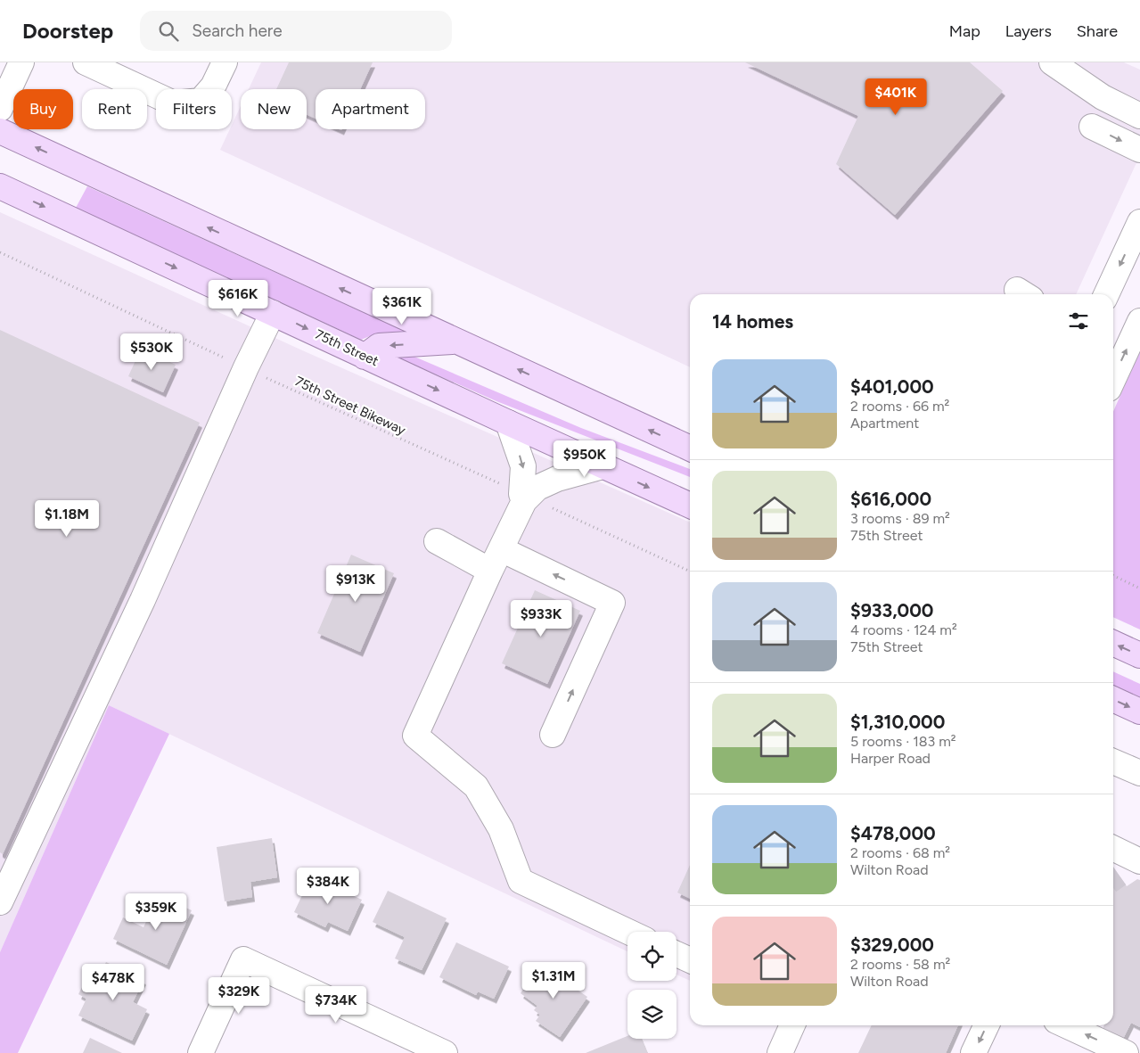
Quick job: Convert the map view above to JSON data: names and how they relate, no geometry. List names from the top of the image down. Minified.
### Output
{"streets":{"main road":["75th Street"],"path":["75th Street Bikeway"]},"page":{"header":"Doorstep","search":"Search here","nav":["Map","Layers","Share"],"price":["$401K","$616K","$361K","$530K","$950K","$1.18M","$913K","$933K","$384K","$359K","$1.31M","$478K","$329K","$734K"],"chip":["Buy","Rent","Filters","New","Apartment"],"heading":"14 homes","list":[{"name":"$401,000","note":"2 rooms · 66 m² · Apartment"},{"name":"$616,000","note":"3 rooms · 89 m² · 75th Street"},{"name":"$933,000","note":"4 rooms · 124 m² · 75th Street"},{"name":"$1,310,000","note":"5 rooms · 183 m² · Harper Road"},{"name":"$478,000","note":"2 rooms · 68 m² · Wilton Road"},{"name":"$329,000","note":"2 rooms · 58 m² · Wilton Road"}]}}
